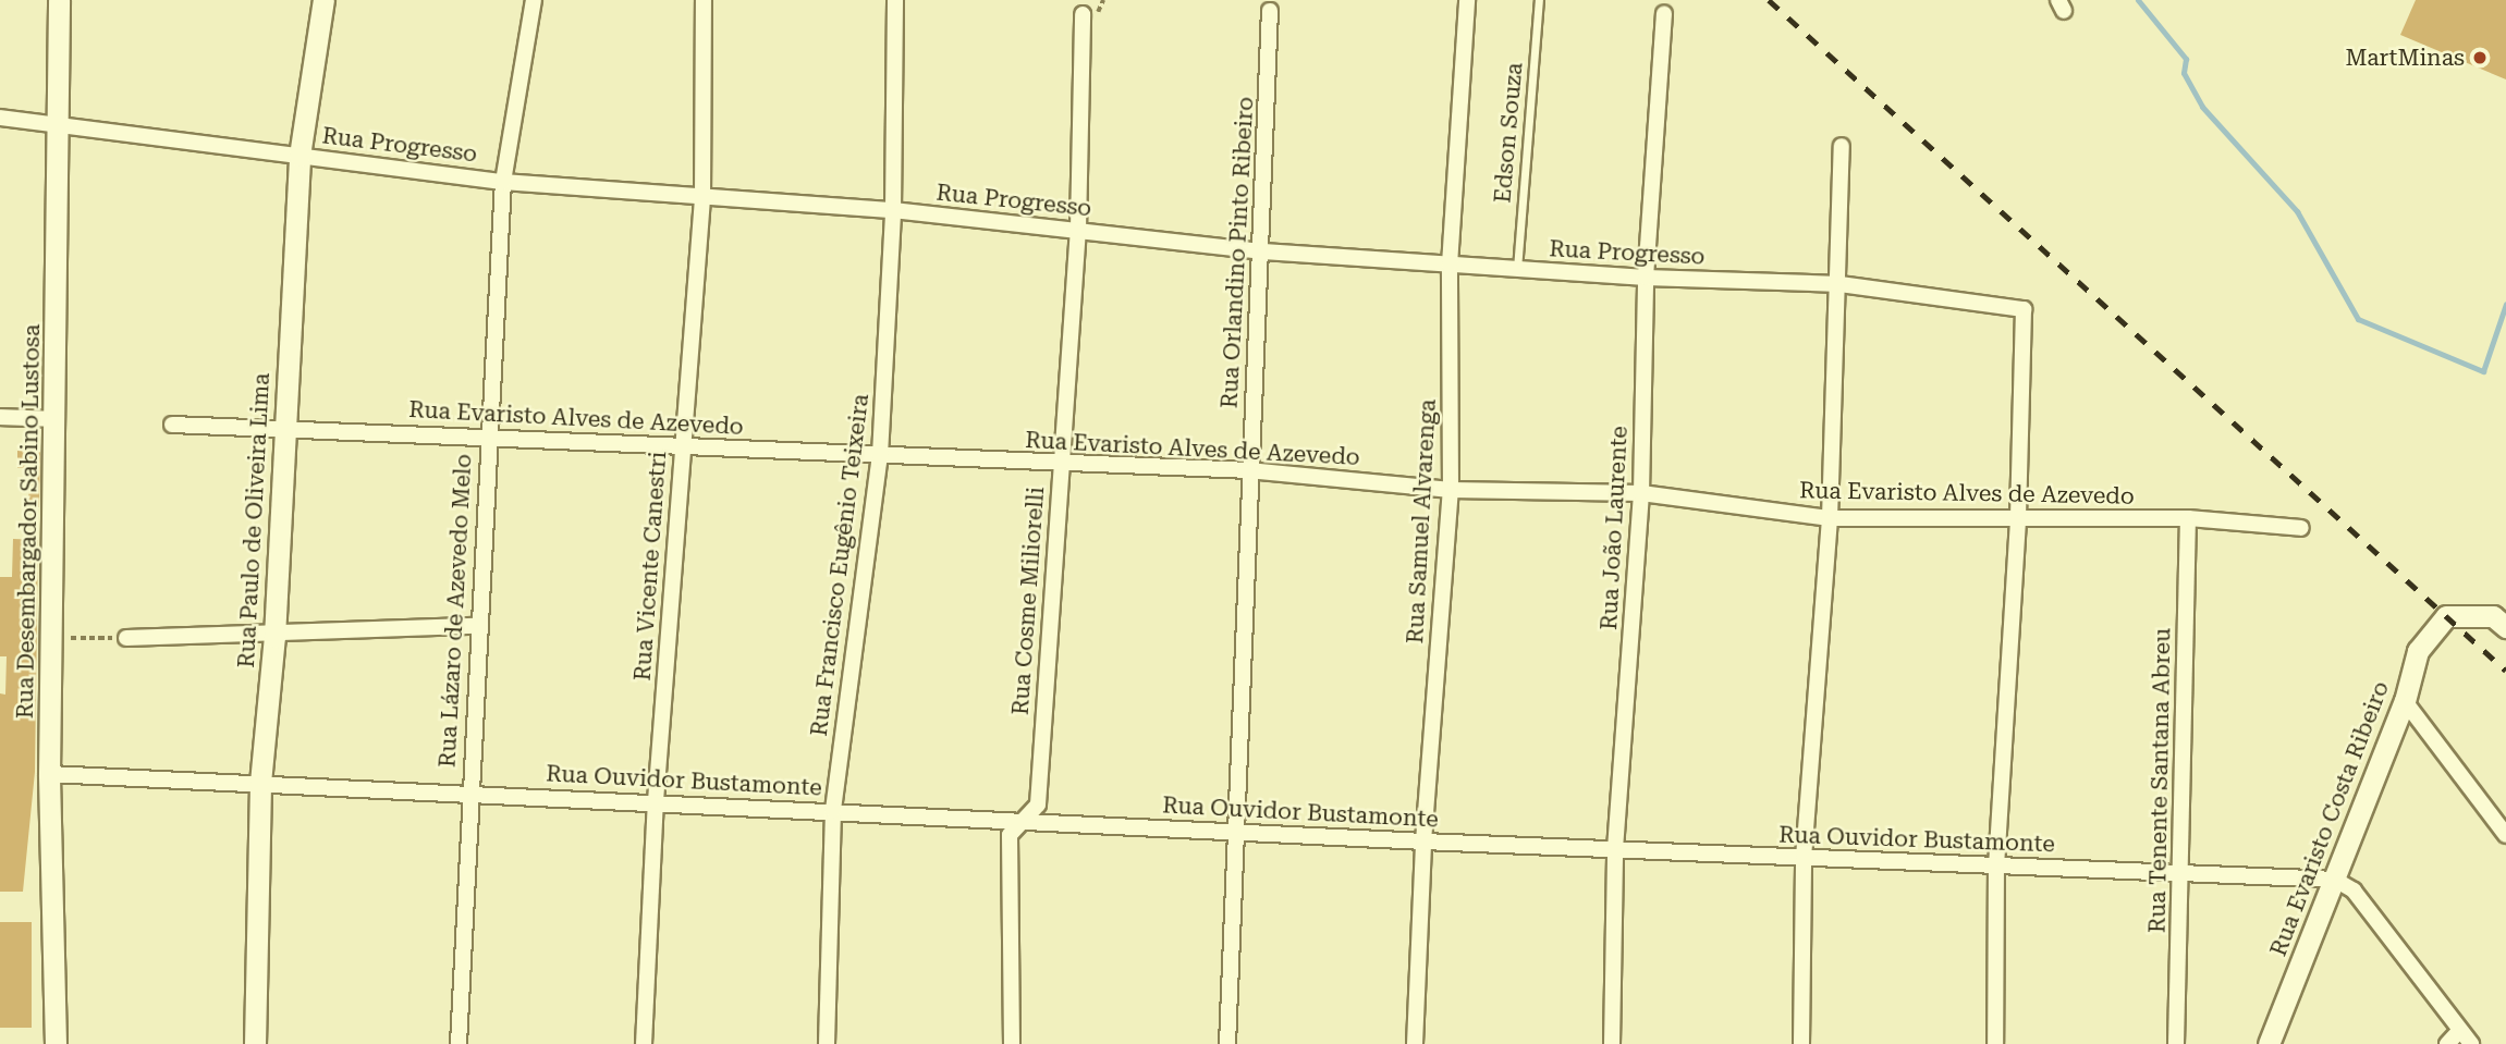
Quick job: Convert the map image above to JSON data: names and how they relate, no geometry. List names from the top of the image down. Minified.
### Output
{"streets":{"street":["Rua Progresso","Rua Orlandino Pinto Ribeiro","Rua Evaristo Alves de Azevedo","Rua Paulo de Oliveira Lima","Rua Desembargador Sabino Lustosa","Rua Samuel Alvarenga","Rua João Laurente","Rua Francisco Eugênio Teixeira","Rua Vicente Canestri","Rua Cosme Miliorelli","Rua Lázaro de Azevedo Melo","Rua Ouvidor Bustamonte","Rua Tenente Santana Abreu","Rua Evaristo Costa Ribeiro"],"lane":["Edson Souza"]},"crossings":[["Edson Souza","Rua Progresso"],["Rua Progresso","Rua Orlandino Pinto Ribeiro"],["Rua Progresso","Rua Evaristo Alves de Azevedo"],["Rua Progresso","Rua Paulo de Oliveira Lima"],["Rua Progresso","Rua Desembargador Sabino Lustosa"],["Rua Progresso","Rua Samuel Alvarenga"],["Rua Progresso","Rua João Laurente"],["Rua Progresso","Rua Francisco Eugênio Teixeira"],["Rua Progresso","Rua Vicente Canestri"],["Rua Progresso","Rua Cosme Miliorelli"],["Rua Progresso","Rua Lázaro de Azevedo Melo"],["Rua Orlandino Pinto Ribeiro","Rua Evaristo Alves de Azevedo"],["Rua Orlandino Pinto Ribeiro","Rua Ouvidor Bustamonte"],["Rua Evaristo Alves de Azevedo","Rua Paulo de Oliveira Lima"],["Rua Evaristo Alves de Azevedo","Rua Samuel Alvarenga"],["Rua Evaristo Alves de Azevedo","Rua João Laurente"],["Rua Evaristo Alves de Azevedo","Rua Francisco Eugênio Teixeira"],["Rua Evaristo Alves de Azevedo","Rua Vicente Canestri"],["Rua Evaristo Alves de Azevedo","Rua Cosme Miliorelli"],["Rua Evaristo Alves de Azevedo","Rua Lázaro de Azevedo Melo"],["Rua Evaristo Alves de Azevedo","Rua Tenente Santana Abreu"],["Rua Paulo de Oliveira Lima","Rua Ouvidor Bustamonte"],["Rua Desembargador Sabino Lustosa","Rua Ouvidor Bustamonte"],["Rua Samuel Alvarenga","Rua Ouvidor Bustamonte"],["Rua João Laurente","Rua Ouvidor Bustamonte"],["Rua Francisco Eugênio Teixeira","Rua Ouvidor Bustamonte"],["Rua Vicente Canestri","Rua Ouvidor Bustamonte"],["Rua Cosme Miliorelli","Rua Ouvidor Bustamonte"],["Rua Lázaro de Azevedo Melo","Rua Ouvidor Bustamonte"],["Rua Ouvidor Bustamonte","Rua Tenente Santana Abreu"],["Rua Ouvidor Bustamonte","Rua Evaristo Costa Ribeiro"]],"places":["MartMinas"]}
